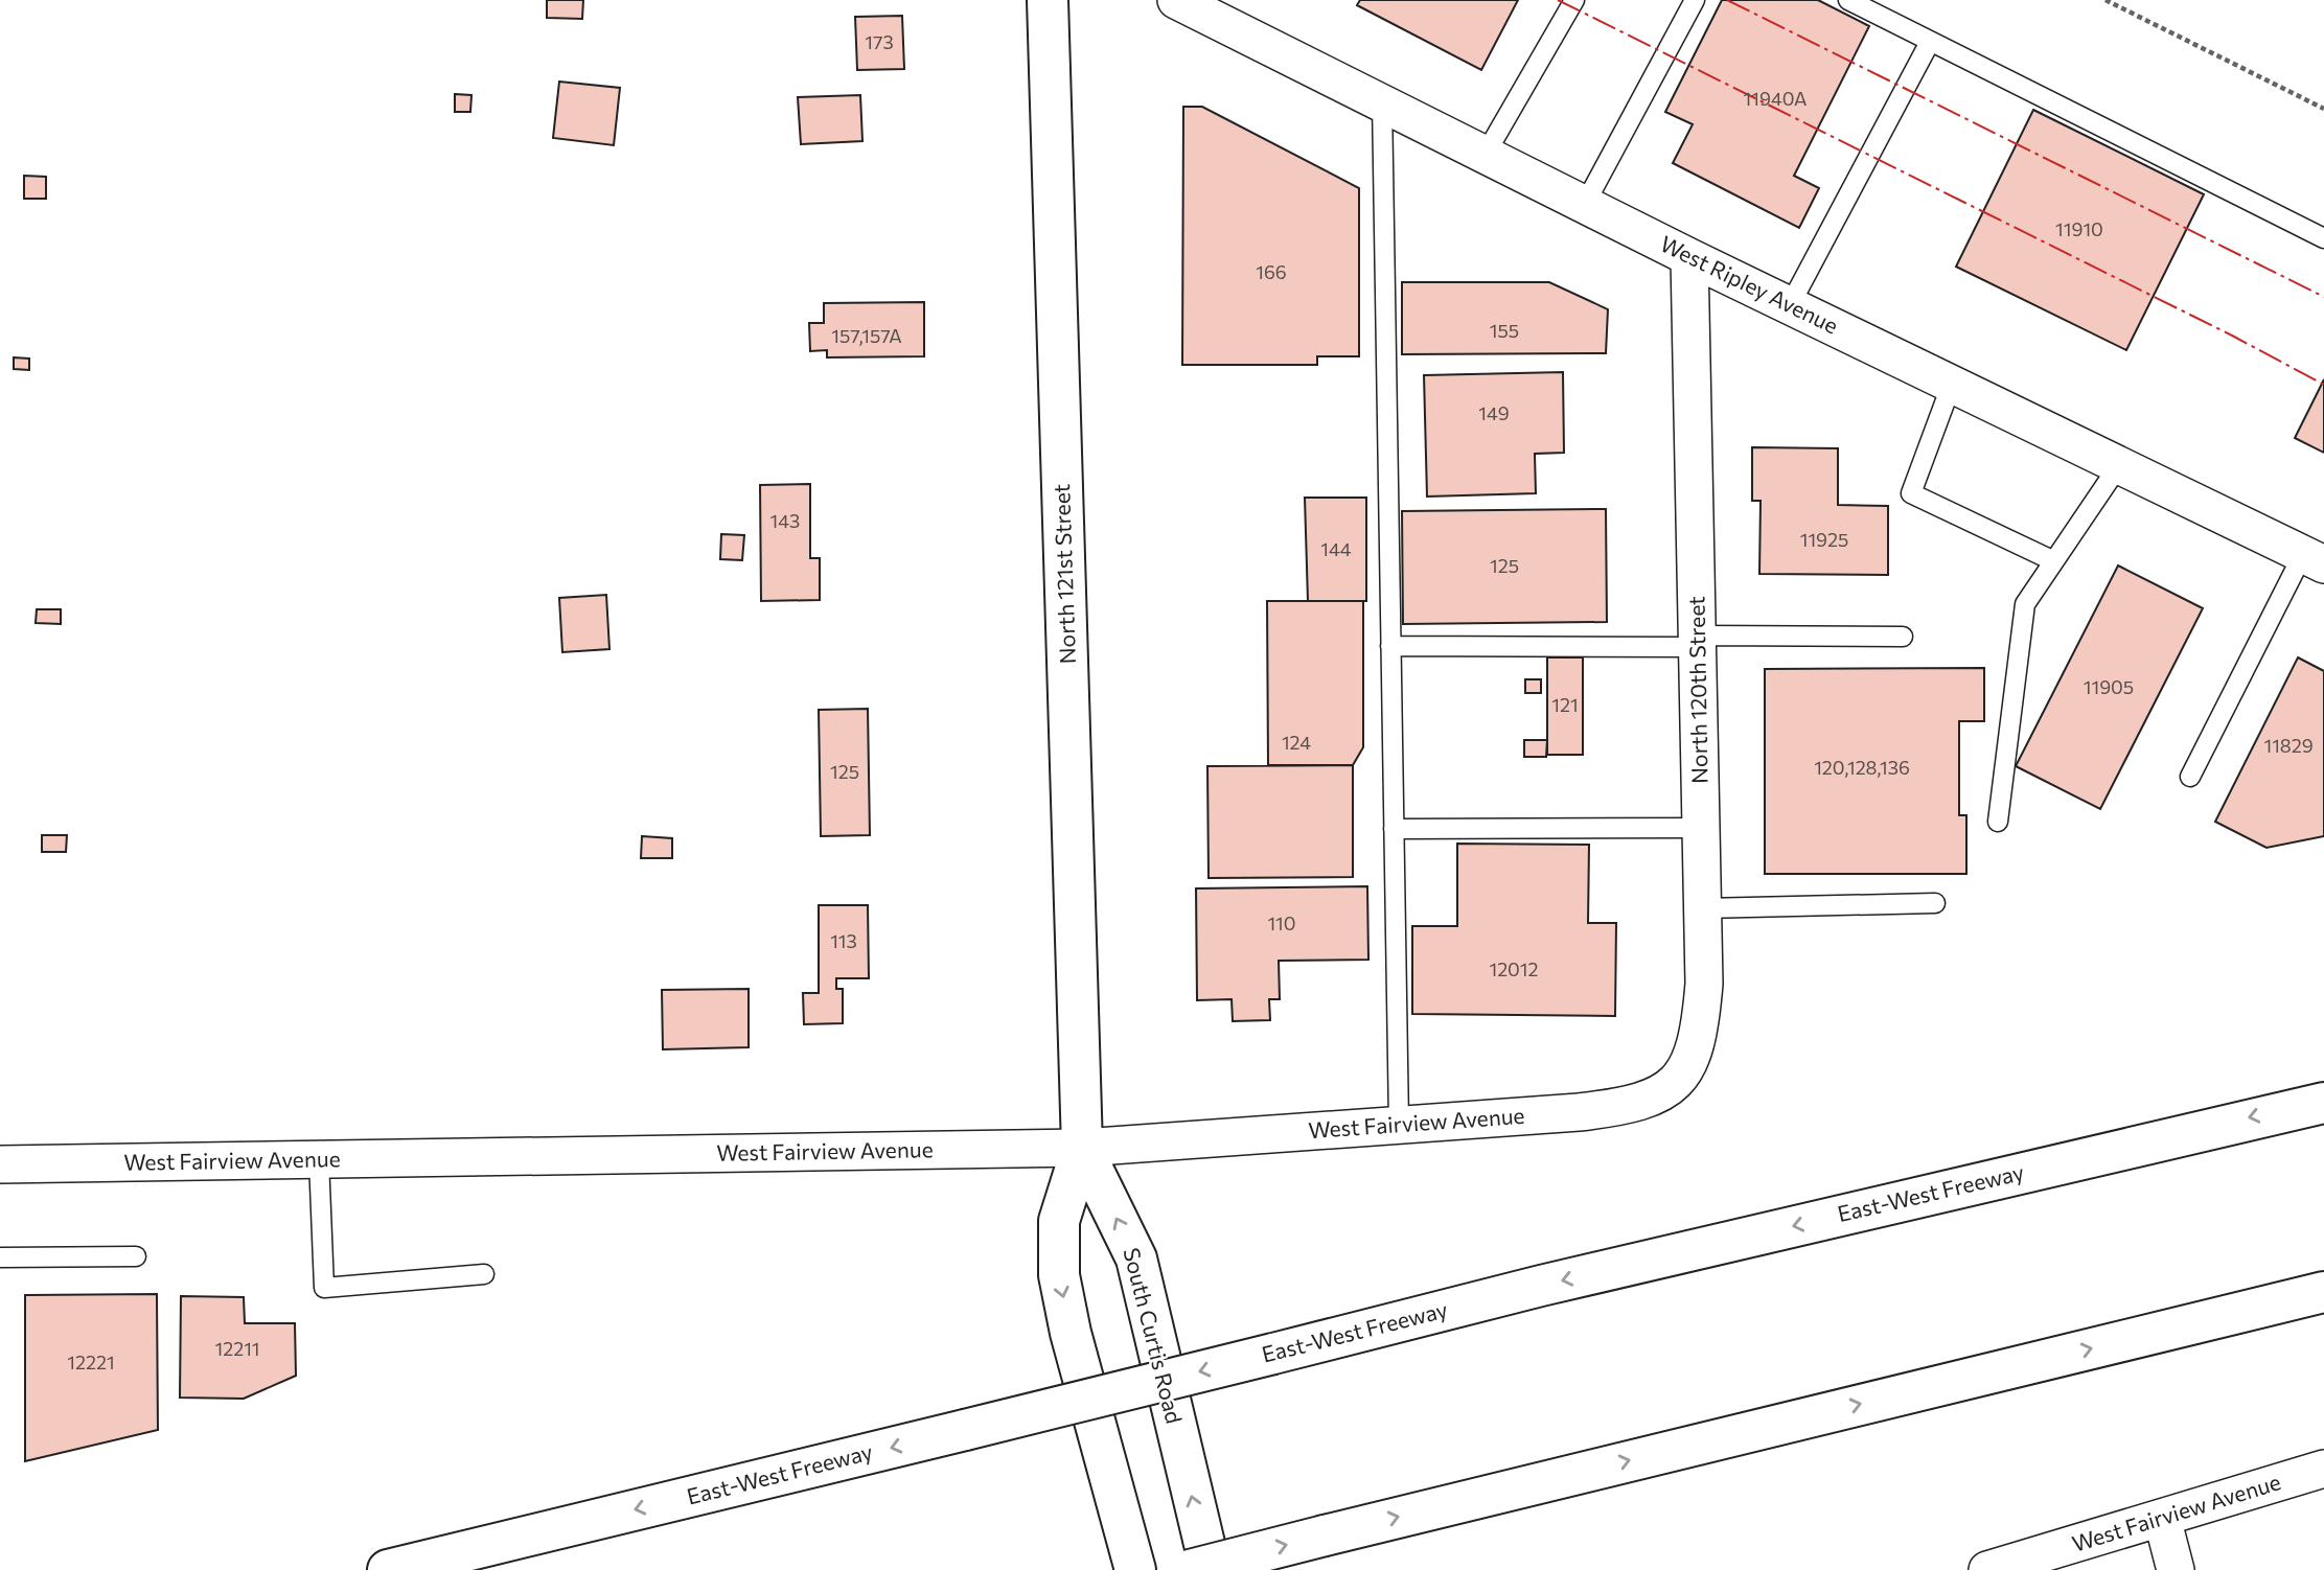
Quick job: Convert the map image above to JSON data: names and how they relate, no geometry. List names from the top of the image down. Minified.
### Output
{"streets":{"main road":["North 121st Street","East-West Freeway","South Curtis Road"],"street":["West Ripley Avenue","North 120th Street","West Fairview Avenue"]},"crossings":[["West Ripley Avenue","North 120th Street"],["North 121st Street","West Fairview Avenue"],["North 121st Street","South Curtis Road"],["North 120th Street","West Fairview Avenue"],["West Fairview Avenue","South Curtis Road"]],"house_numbers":["173","11940A","11910","166","155","157,157A","149","143","11925","144","125","11905","121","124","11829","120,128,136","125","110","113","12012","12211","12221"]}
